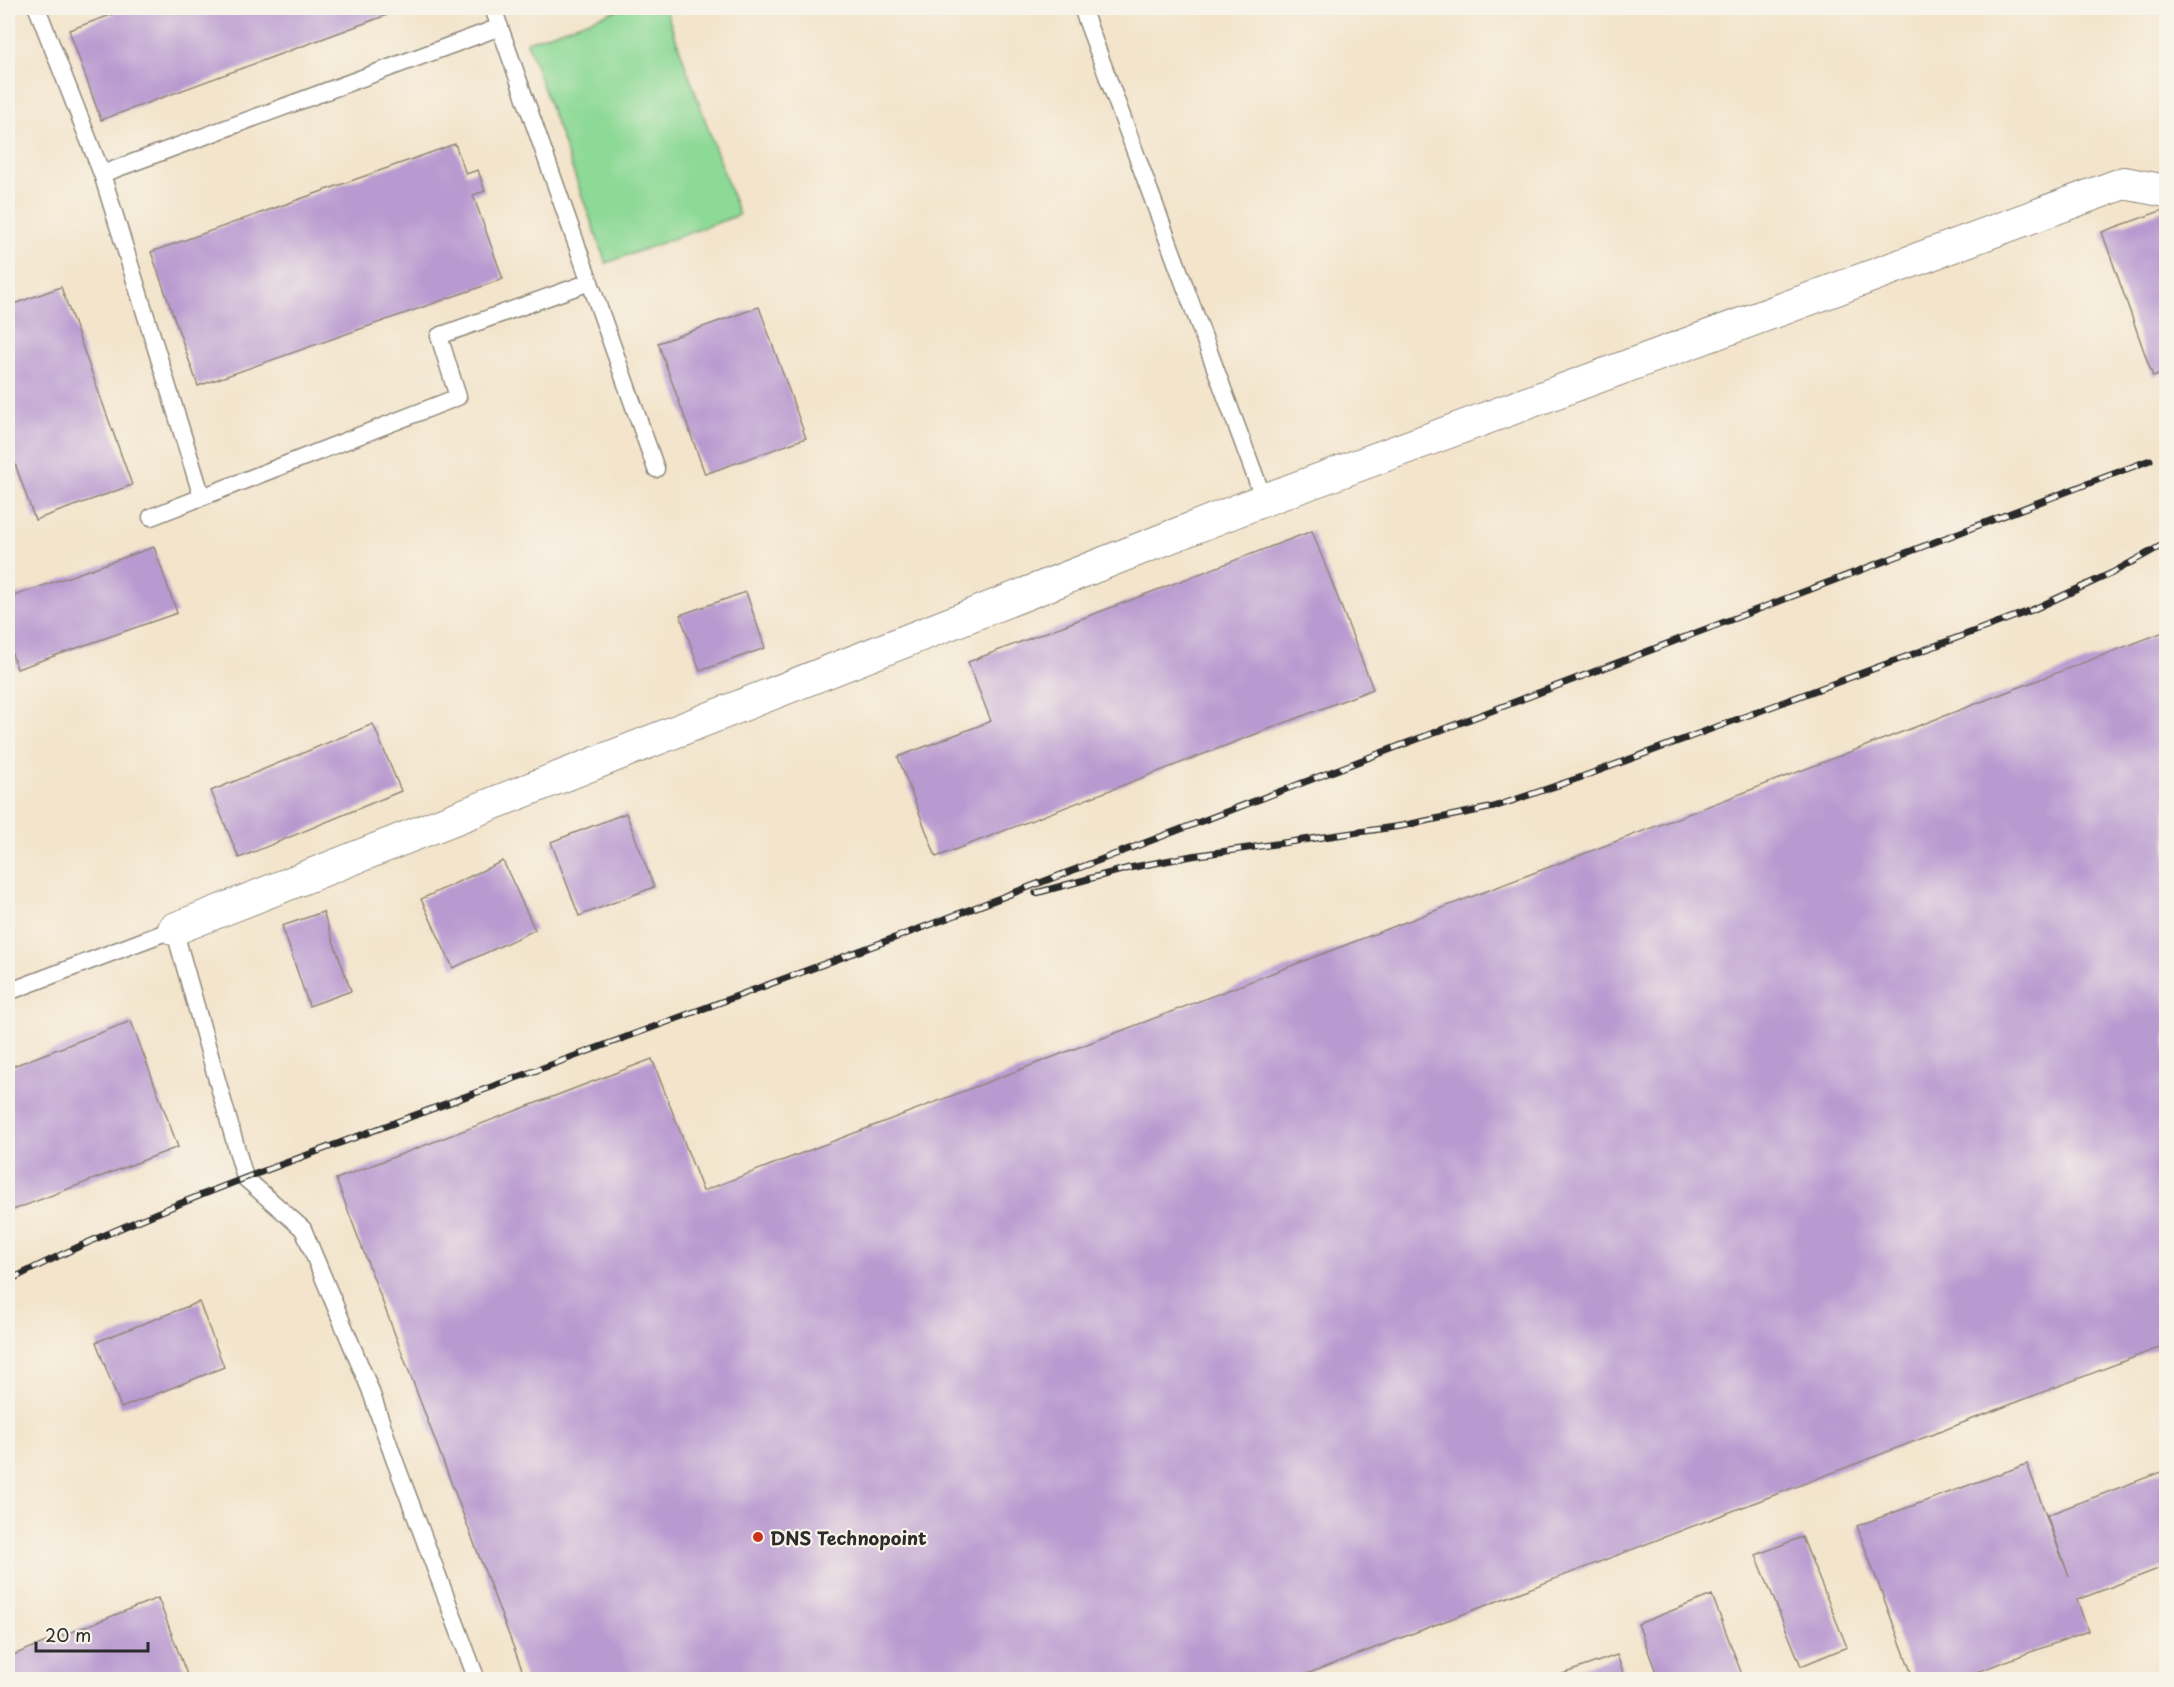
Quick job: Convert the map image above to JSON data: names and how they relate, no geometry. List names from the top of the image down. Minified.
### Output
{"places":["DNS Technopoint"],"scale_bar":"20 m"}
